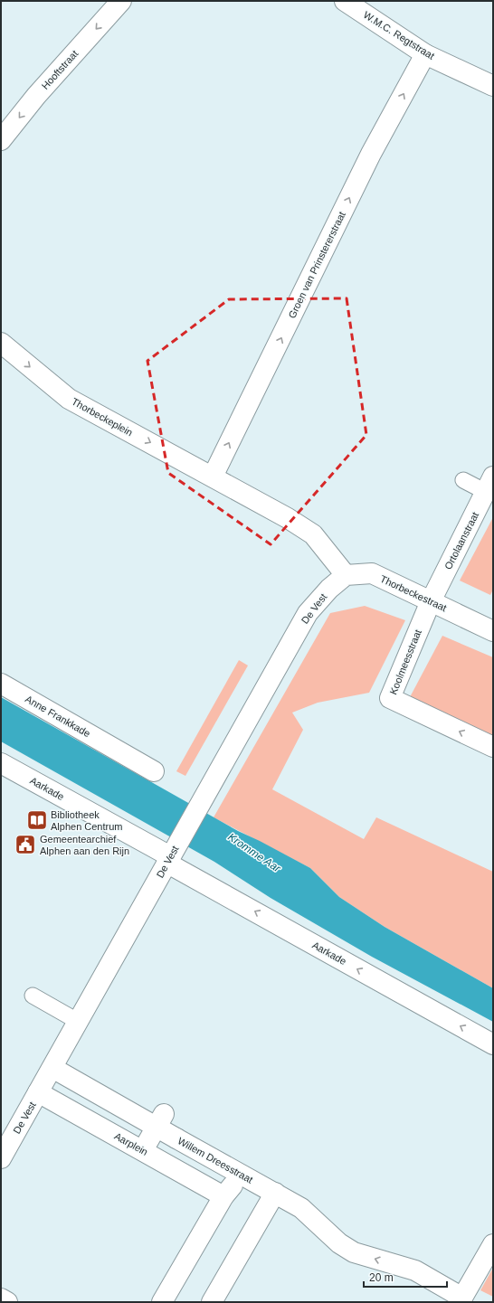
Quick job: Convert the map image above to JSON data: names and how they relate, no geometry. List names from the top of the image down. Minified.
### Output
{"streets":{"street":["W.M.C. Regtstraat","Hooftstraat","Groen van Prinstererstraat","Thorbeckeplein","Ortolaanstraat","Thorbeckestraat","De Vest","Koolmeesstraat","Anne Frankkade","Aarkade","Aarplein","Willem Dreesstraat"]},"crossings":[["W.M.C. Regtstraat","Groen van Prinstererstraat"],["Groen van Prinstererstraat","Thorbeckeplein"],["Ortolaanstraat","Thorbeckestraat"],["Ortolaanstraat","Koolmeesstraat"],["Thorbeckestraat","De Vest"],["Thorbeckestraat","Koolmeesstraat"],["De Vest","Aarkade"],["De Vest","Aarplein"],["De Vest","Willem Dreesstraat"]],"one_way":["Hooftstraat","Groen van Prinstererstraat","Thorbeckeplein","Aarkade","Willem Dreesstraat"],"water":["Kromme Aar"],"places":{"library":["Bibliotheek Alphen Centrum"],"public building":["Gemeentearchief Alphen aan den Rijn"]},"scale_bar":"20 m"}
